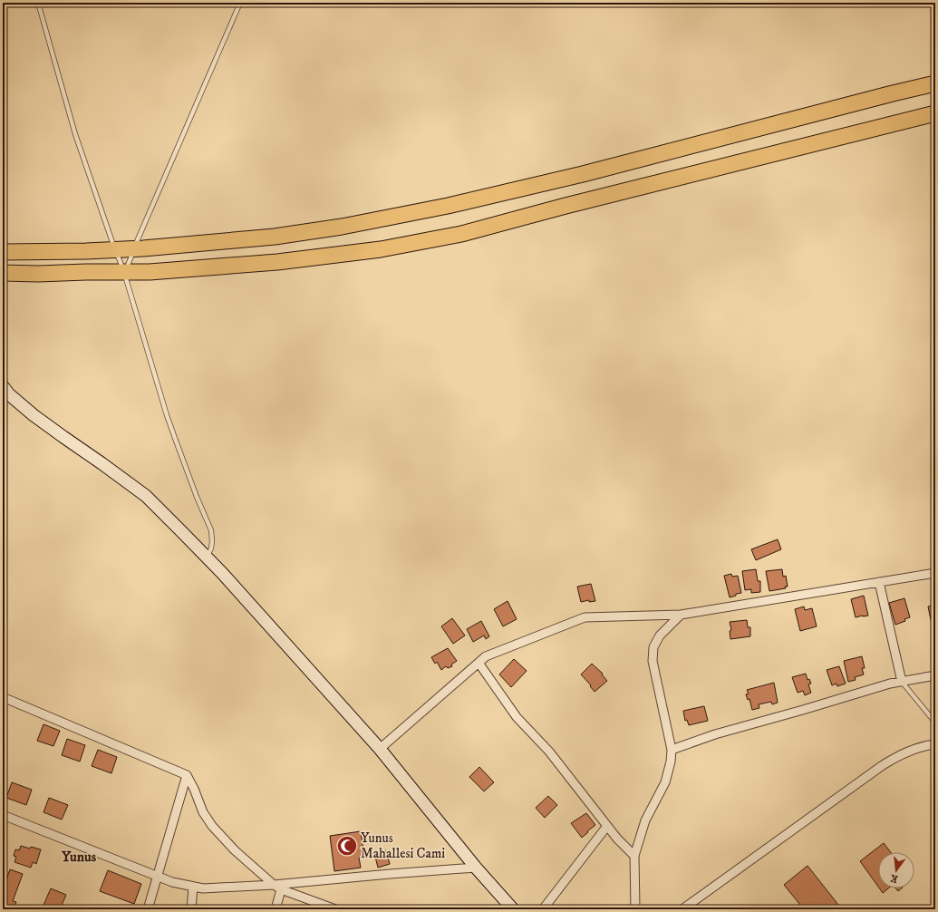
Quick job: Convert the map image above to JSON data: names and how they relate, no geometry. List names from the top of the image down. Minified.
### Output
{"districts":["Yunus"],"places":{"mosque":["Yunus Mahallesi Cami"]},"north":"bottom"}
